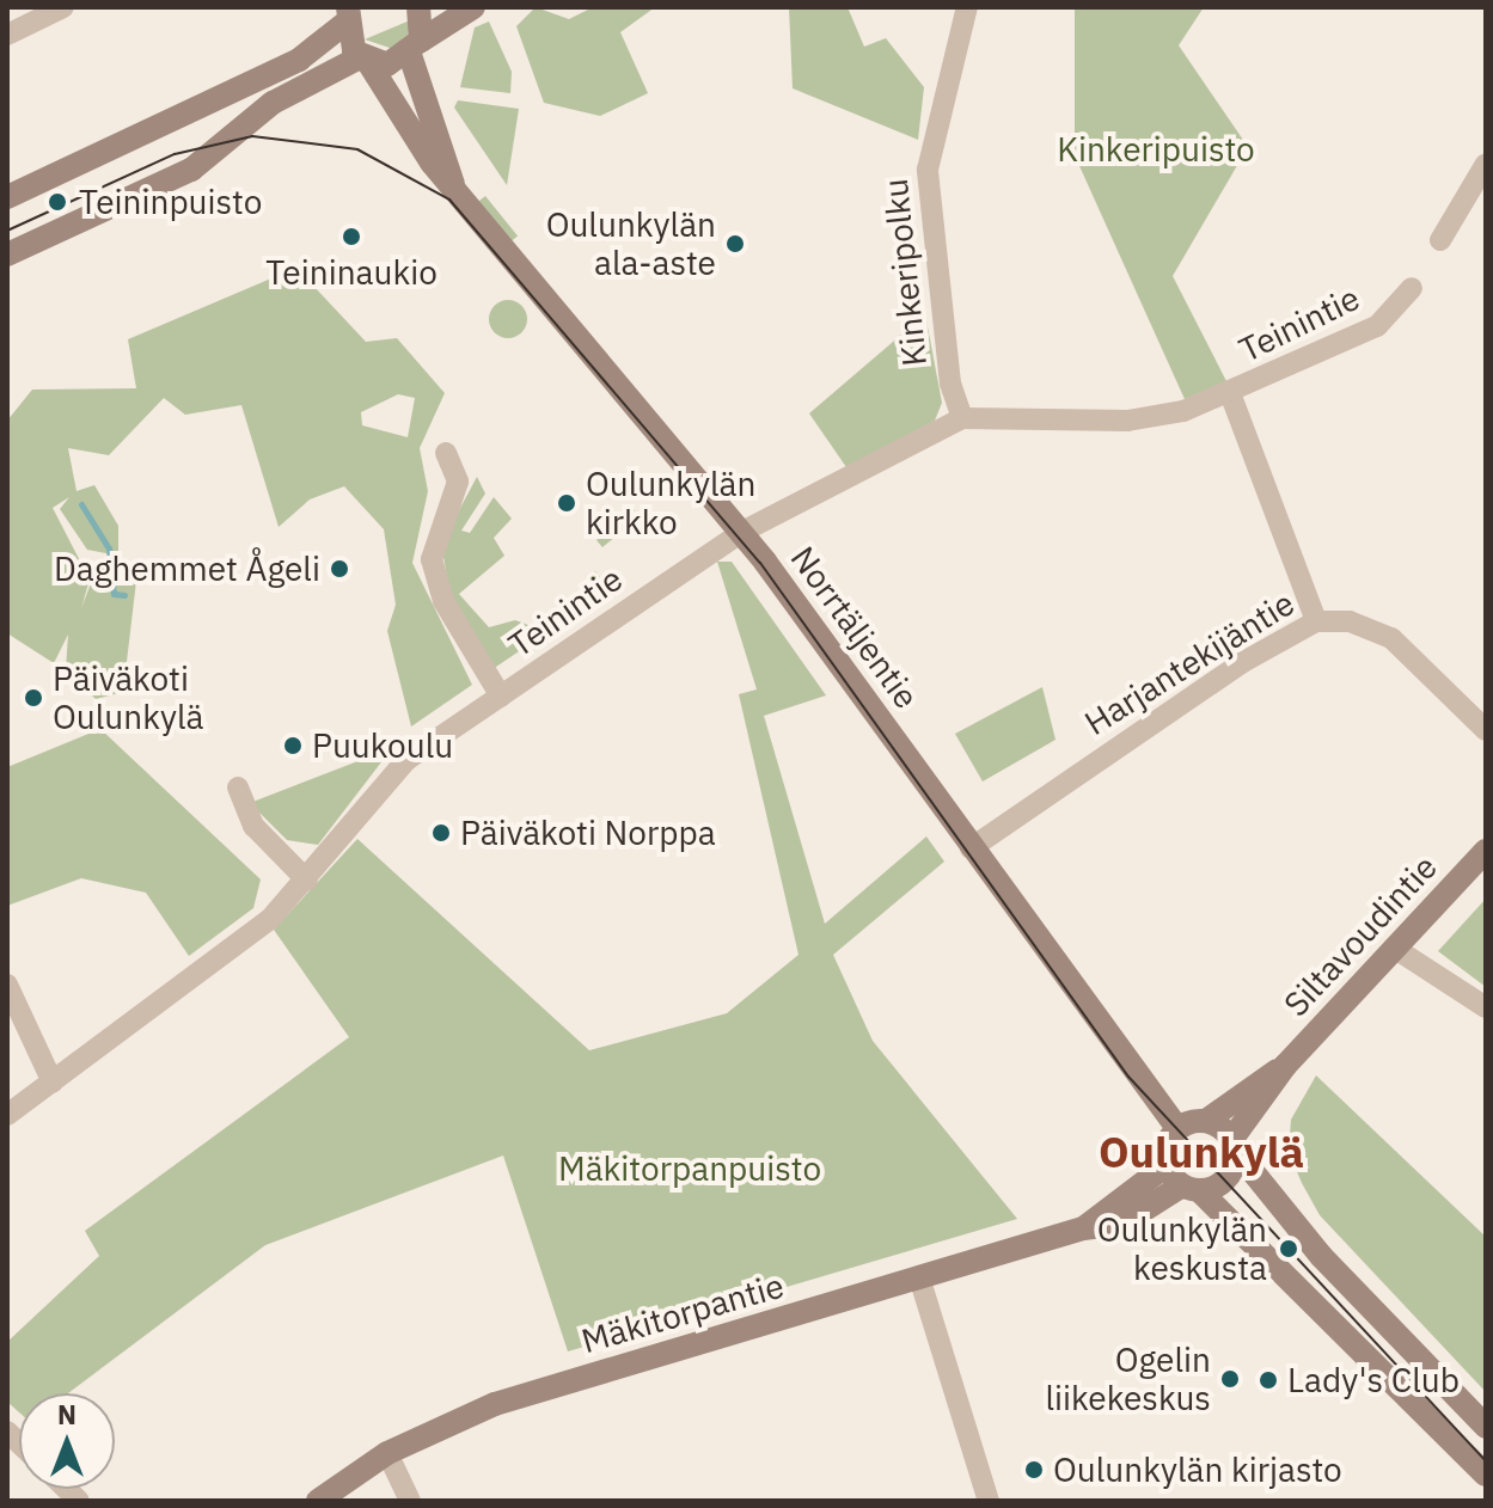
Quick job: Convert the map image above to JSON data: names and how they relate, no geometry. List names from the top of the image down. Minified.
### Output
{"streets":{"street":["Kinkeripolku","Teinintie","Norrtäljentie","Harjantekijäntie","Siltavoudintie","Mäkitorpantie"]},"crossings":[["Kinkeripolku","Teinintie"],["Teinintie","Norrtäljentie"],["Norrtäljentie","Harjantekijäntie"],["Norrtäljentie","Siltavoudintie"],["Norrtäljentie","Mäkitorpantie"],["Siltavoudintie","Mäkitorpantie"]],"districts":["Oulunkylä"],"parks":["Kinkeripuisto","Mäkitorpanpuisto"],"places":["Teininpuisto","Teininaukio","Oulunkylän ala-aste","Oulunkylän kirkko","Daghemmet Ågeli","Päiväkoti Oulunkylä","Puukoulu","Päiväkoti Norppa","Oulunkylän keskusta","Ogelin liikekeskus","Lady's Club","Oulunkylän kirjasto"],"north":"top"}
